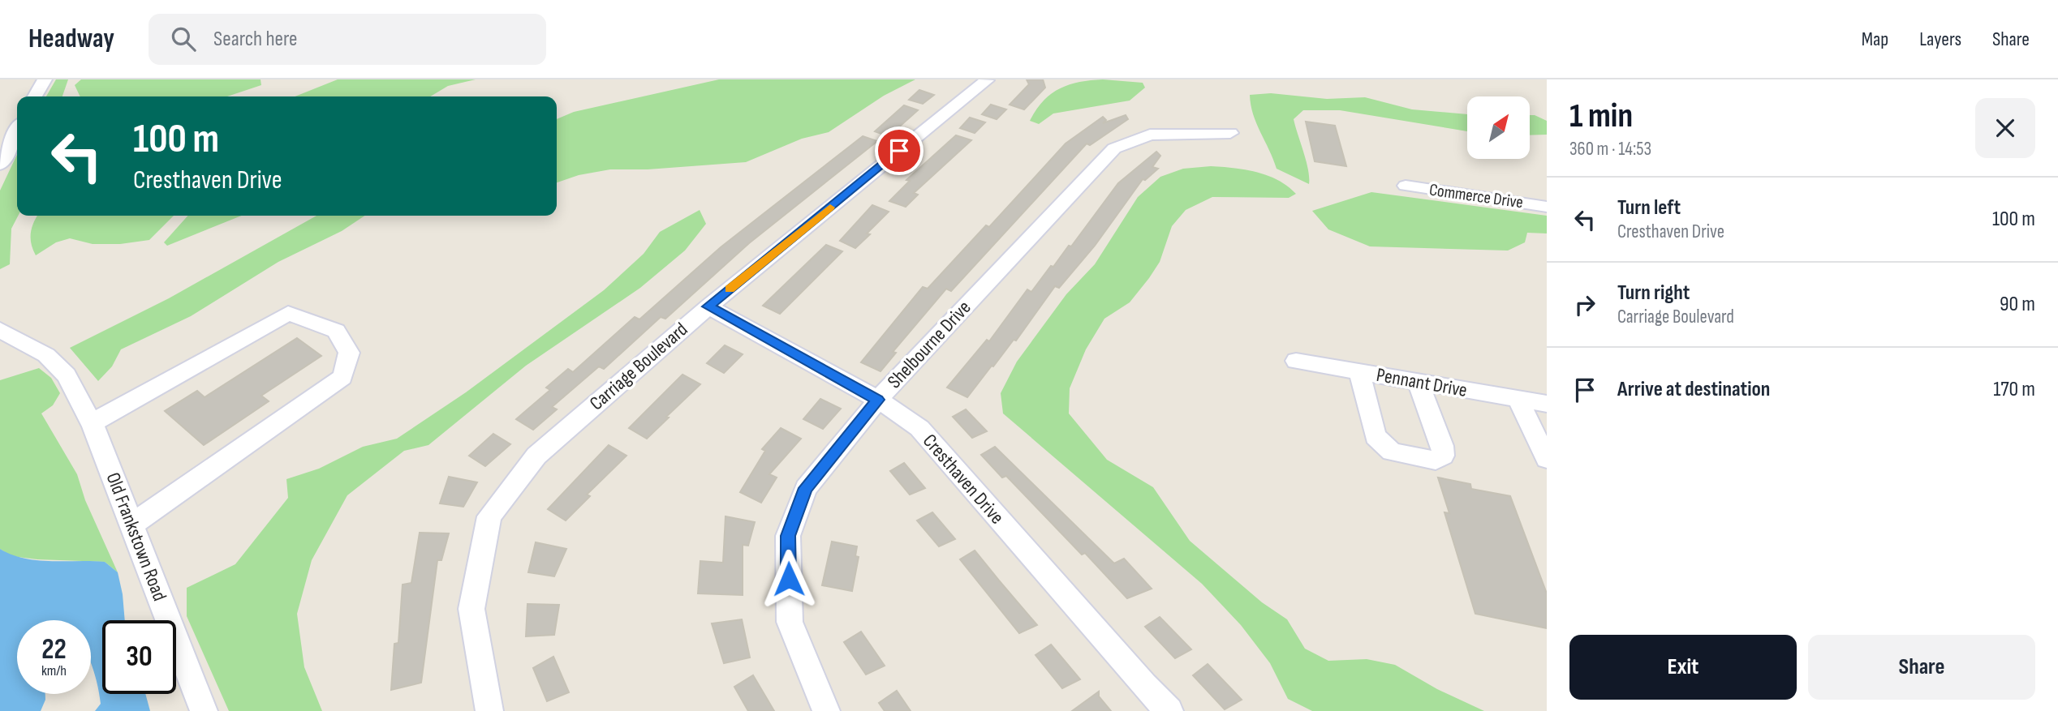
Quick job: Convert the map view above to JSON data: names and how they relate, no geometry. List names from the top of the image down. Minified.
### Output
{"streets":{"street":["Commerce Drive","Shelbourne Drive","Carriage Boulevard","Pennant Drive","Cresthaven Drive","Old Frankstown Road"]},"crossings":[["Shelbourne Drive","Cresthaven Drive"],["Carriage Boulevard","Cresthaven Drive"]],"north":"top right","page":{"header":"Headway","search":"Search here","nav":["Map","Layers","Share"],"heading":["1 min","360 m · 14:53"],"turn":["100 m","Cresthaven Drive"],"list":[{"name":"Turn left","note":"Cresthaven Drive","value":"100 m"},{"name":"Turn right","note":"Carriage Boulevard","value":"90 m"},{"name":"Arrive at destination","value":"170 m"}],"speed":"22 km/h","limit":"30","buttons":["Exit","Share"]}}
